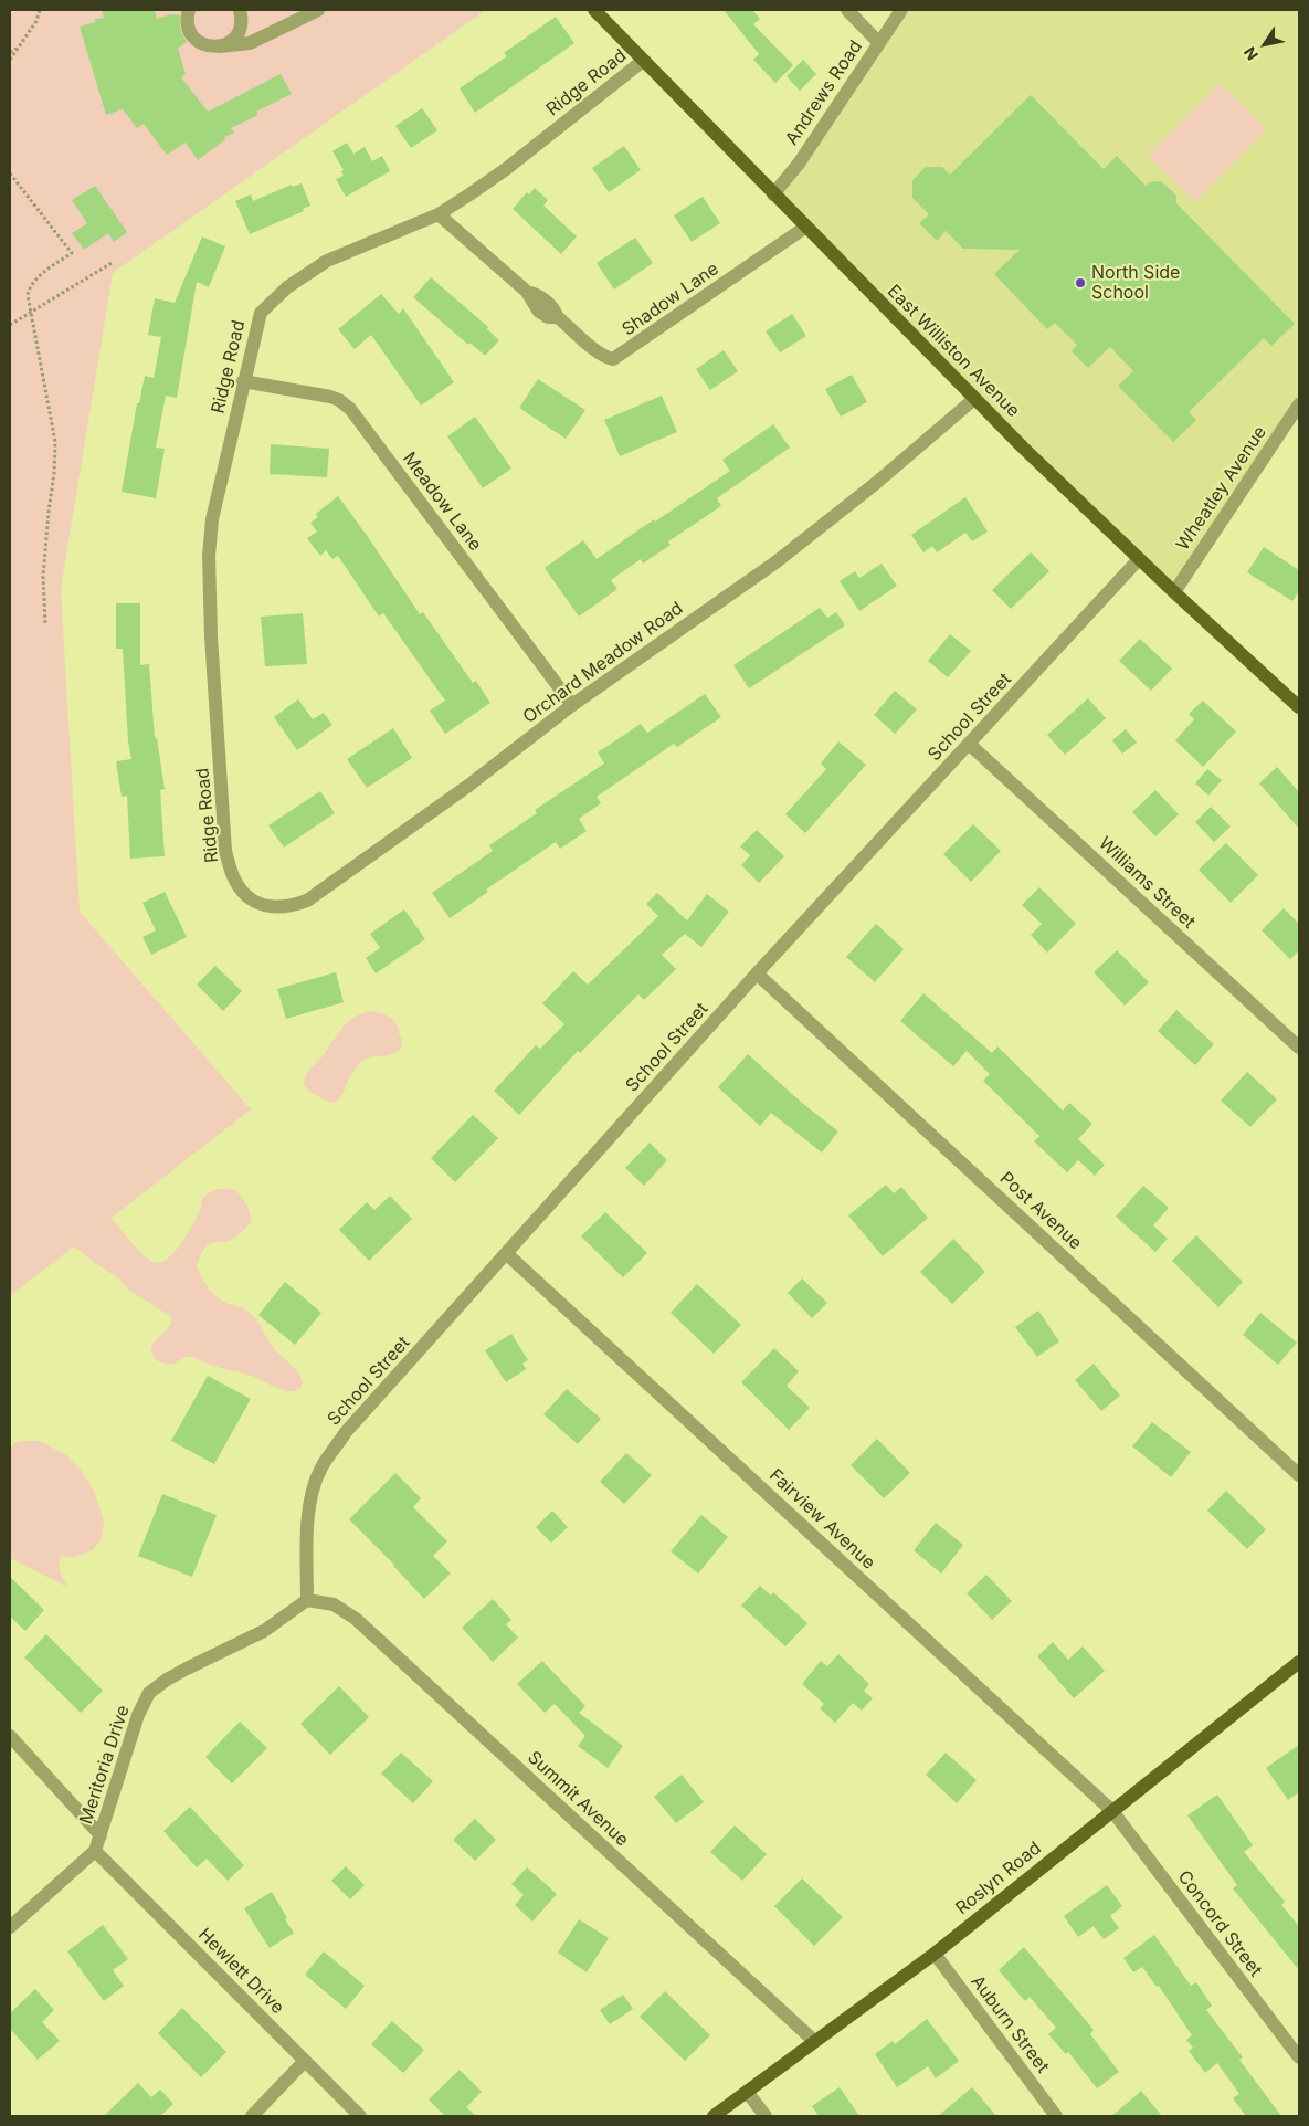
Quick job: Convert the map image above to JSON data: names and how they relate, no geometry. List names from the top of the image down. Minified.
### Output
{"streets":{"main road":["East Williston Avenue","Roslyn Road"],"street":["Ridge Road","Andrews Road","Shadow Lane","Wheatley Avenue","Meadow Lane","Orchard Meadow Road","School Street","Williams Street","Post Avenue","Fairview Avenue","Meritoria Drive","Summit Avenue","Concord Street","Hewlett Drive","Auburn Street"]},"crossings":[["Ridge Road","Shadow Lane"],["Ridge Road","East Williston Avenue"],["Ridge Road","Meadow Lane"],["Ridge Road","Orchard Meadow Road"],["Andrews Road","East Williston Avenue"],["Shadow Lane","East Williston Avenue"],["East Williston Avenue","Wheatley Avenue"],["East Williston Avenue","Orchard Meadow Road"],["East Williston Avenue","School Street"],["Meadow Lane","Orchard Meadow Road"],["School Street","Williams Street"],["School Street","Post Avenue"],["School Street","Fairview Avenue"],["School Street","Meritoria Drive"],["School Street","Summit Avenue"],["Fairview Avenue","Roslyn Road"],["Fairview Avenue","Concord Street"],["Meritoria Drive","Summit Avenue"],["Meritoria Drive","Hewlett Drive"],["Summit Avenue","Roslyn Road"],["Roslyn Road","Concord Street"],["Roslyn Road","Auburn Street"]],"places":["North Side School"],"north":"bottom left"}
